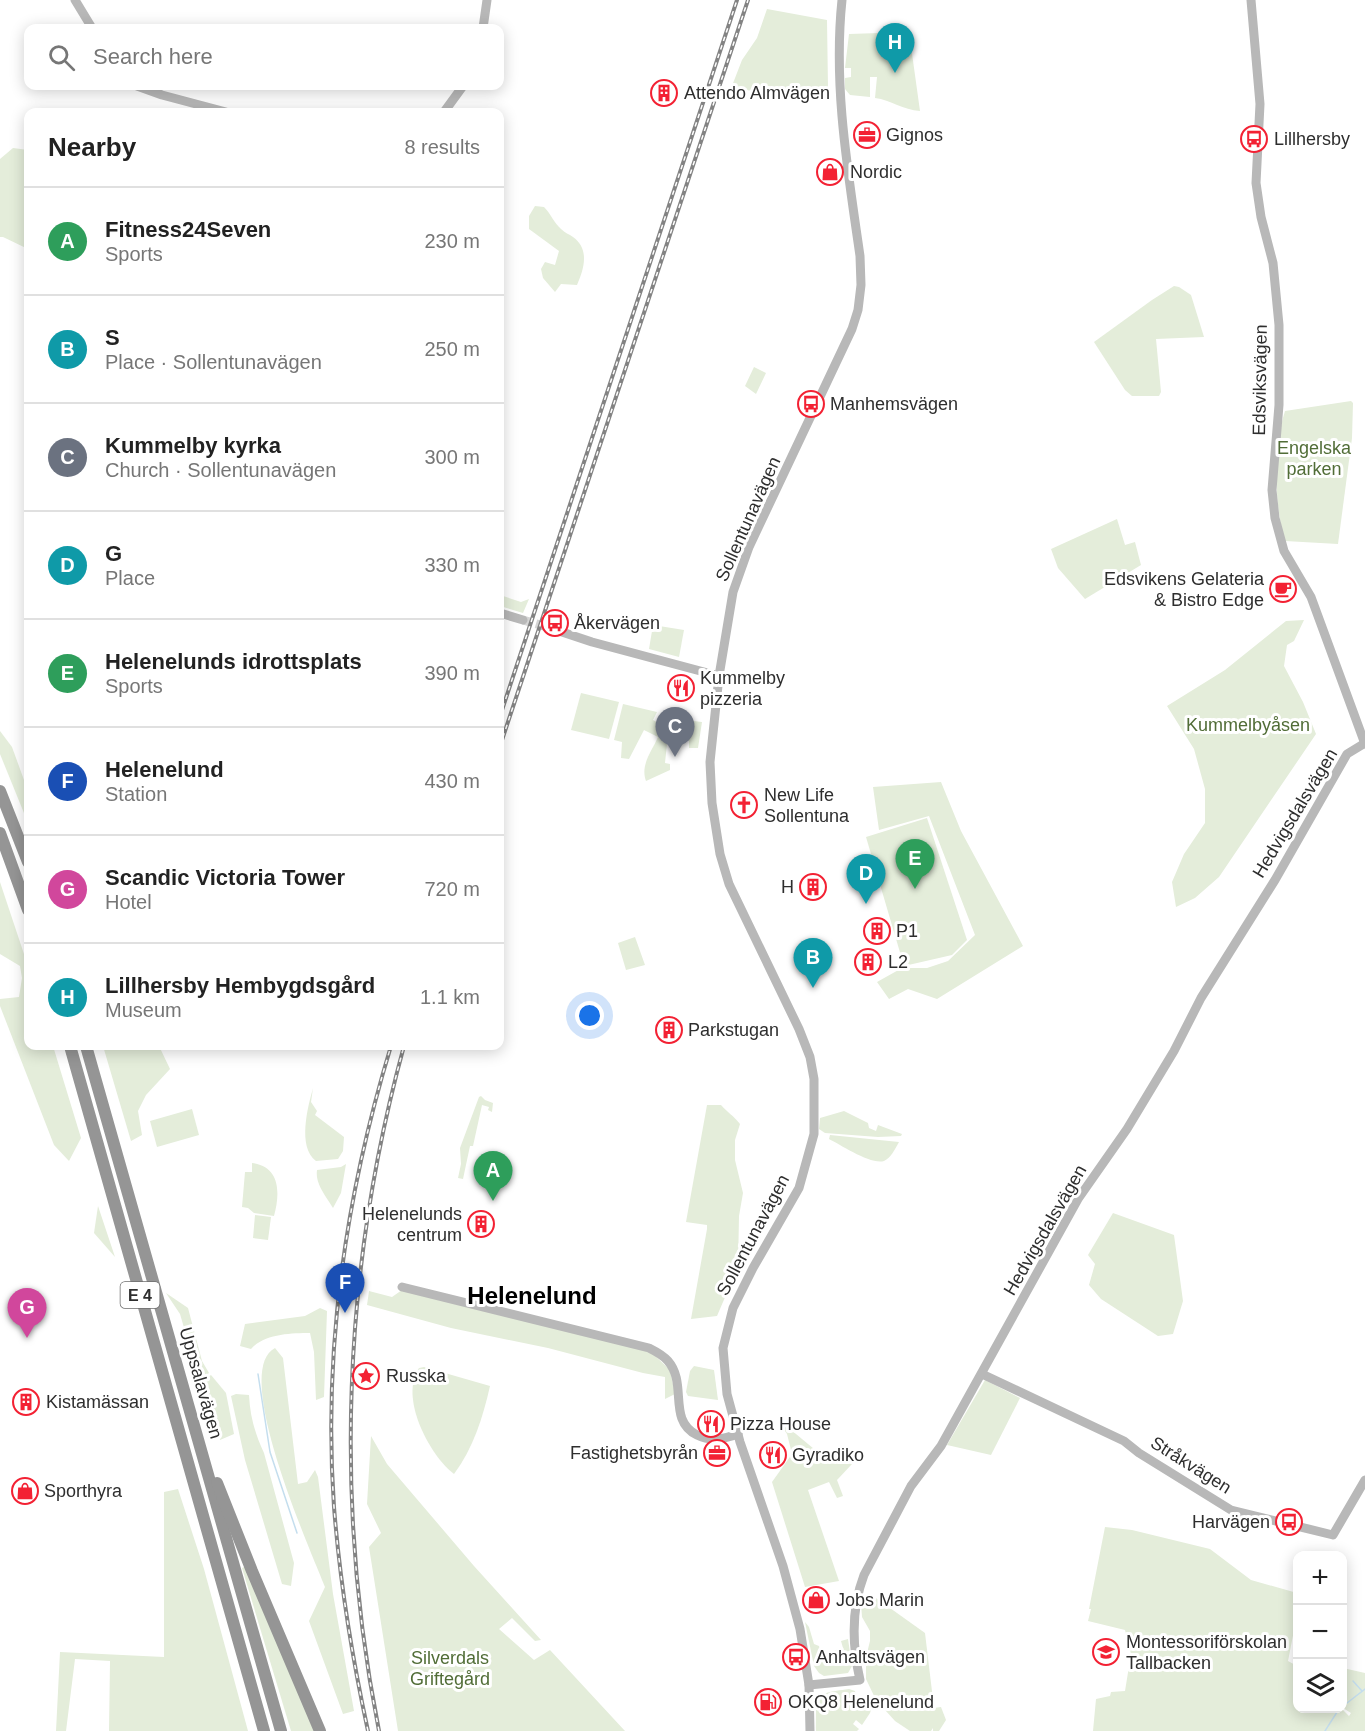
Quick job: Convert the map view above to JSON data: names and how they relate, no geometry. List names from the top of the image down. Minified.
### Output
{"streets":{"highway":["E 4","Uppsalavägen"],"street":["Edsviksvägen","Sollentunavägen","Hedvigsdalsvägen","Stråkvägen"]},"crossings":[["Edsviksvägen","Hedvigsdalsvägen"],["Sollentunavägen","Hedvigsdalsvägen"],["Hedvigsdalsvägen","Stråkvägen"]],"districts":["Helenelund"],"parks":["Engelska parken","Kummelbyåsen","Silverdals Griftegård"],"places":{"building":["Attendo Almvägen","H","P1","L2","Parkstugan","Helenelunds centrum","Kistamässan"],"office":["Gignos","Fastighetsbyrån"],"bus stop":["Lillhersby","Manhemsvägen","Åkervägen","Harvägen","Anhaltsvägen"],"shop":["Nordic","Sporthyra","Jobs Marin"],"cafe":["Edsvikens Gelateria & Bistro Edge"],"restaurant":["Kummelby pizzeria","Pizza House","Gyradiko"],"church":["New Life Sollentuna"],"place":["Russka"],"school or university":["Montessoriförskolan Tallbacken"],"fuel station":["OKQ8 Helenelund"]},"page":{"pins":["H","C","E","D","B","A","F","G"],"search":"Search here","heading":["Nearby","8 results"],"list":[{"mark":"A","name":"Fitness24Seven","note":"Sports","value":"230 m"},{"mark":"B","name":"S","note":"Place · Sollentunavägen","value":"250 m"},{"mark":"C","name":"Kummelby kyrka","note":"Church · Sollentunavägen","value":"300 m"},{"mark":"D","name":"G","note":"Place","value":"330 m"},{"mark":"E","name":"Helenelunds idrottsplats","note":"Sports","value":"390 m"},{"mark":"F","name":"Helenelund","note":"Station","value":"430 m"},{"mark":"G","name":"Scandic Victoria Tower","note":"Hotel","value":"720 m"},{"mark":"H","name":"Lillhersby Hembygdsgård","note":"Museum","value":"1.1 km"}],"map_buttons":["+","−"]}}
